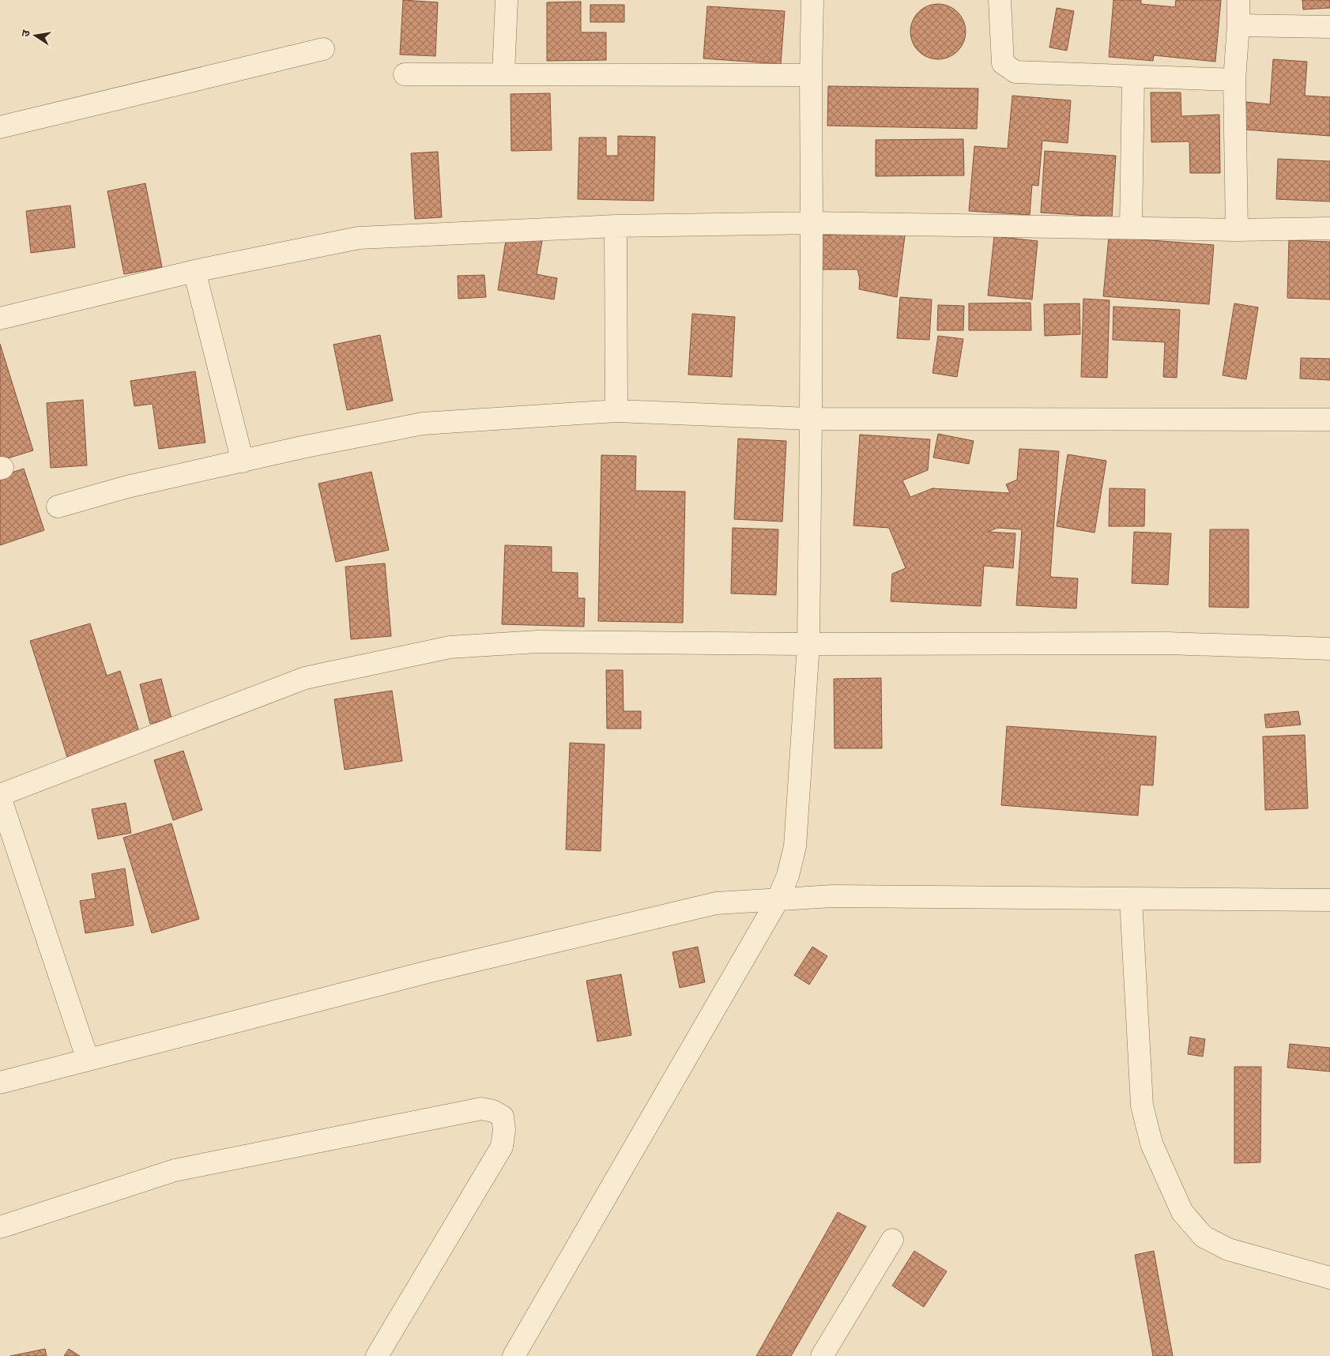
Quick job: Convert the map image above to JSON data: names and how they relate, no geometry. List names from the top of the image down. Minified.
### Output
{"north":"left"}
